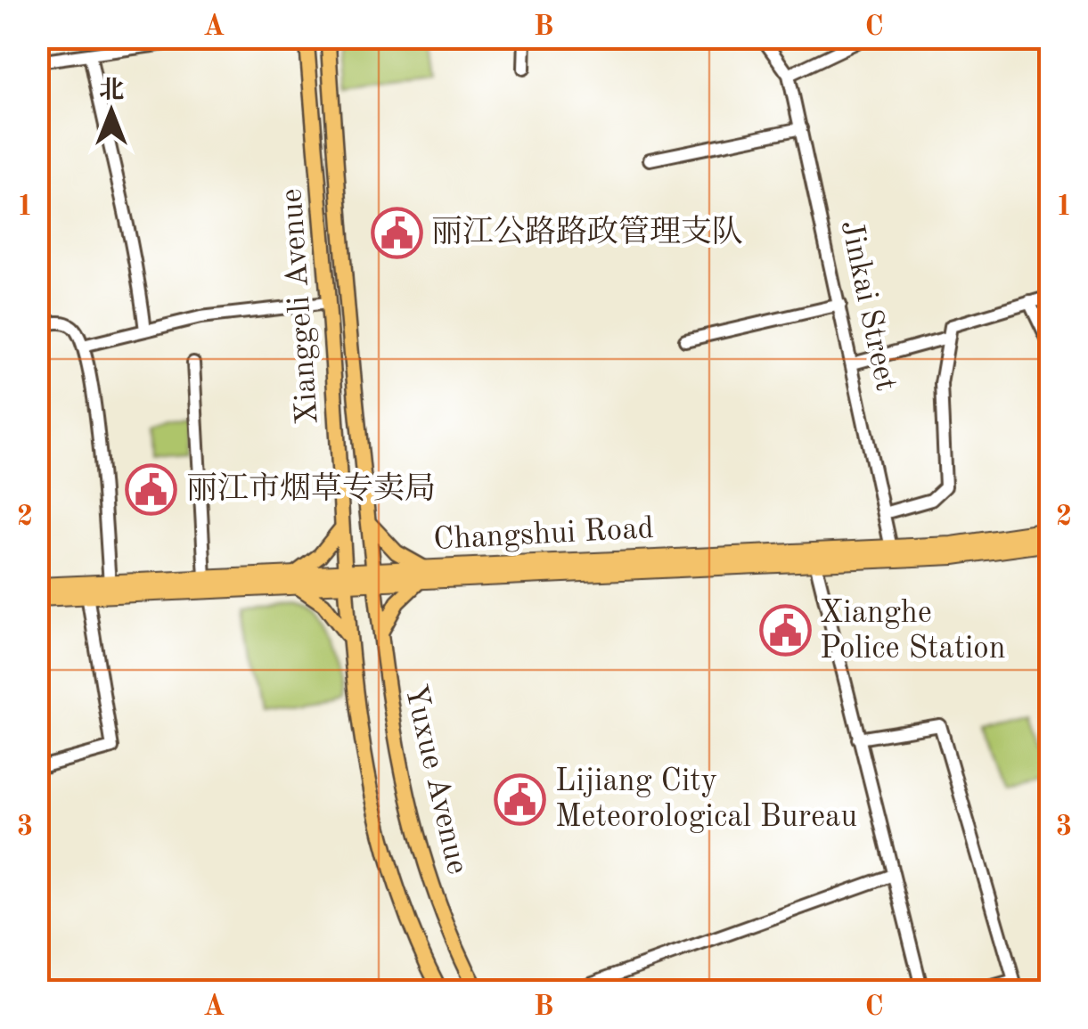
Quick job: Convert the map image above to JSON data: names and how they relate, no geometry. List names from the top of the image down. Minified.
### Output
{"streets":{"highway":["Changshui Road"],"main road":["Xianggeli Avenue","Yuxue Avenue"],"street":["Jinkai Street"]},"crossings":[["Jinkai Street","Changshui Road"],["Xianggeli Avenue","Changshui Road"],["Xianggeli Avenue","Yuxue Avenue"],["Changshui Road","Yuxue Avenue"]],"places":{"public building":["丽江公路路政管理支队","丽江市烟草专卖局","Xianghe Police Station","Lijiang City Meteorological Bureau"]},"north":"top","grid":{"columns":["A","B","C"],"rows":["1","2","3"]}}
